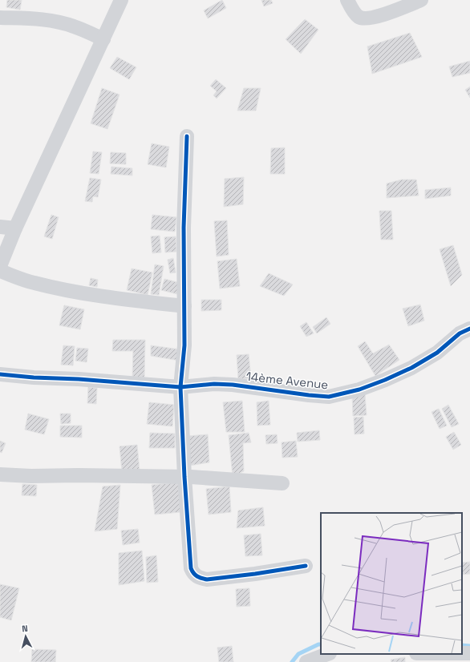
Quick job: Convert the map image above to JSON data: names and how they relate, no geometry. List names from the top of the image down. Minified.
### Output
{"streets":{"street":["14ème Avenue"]},"north":"top"}
